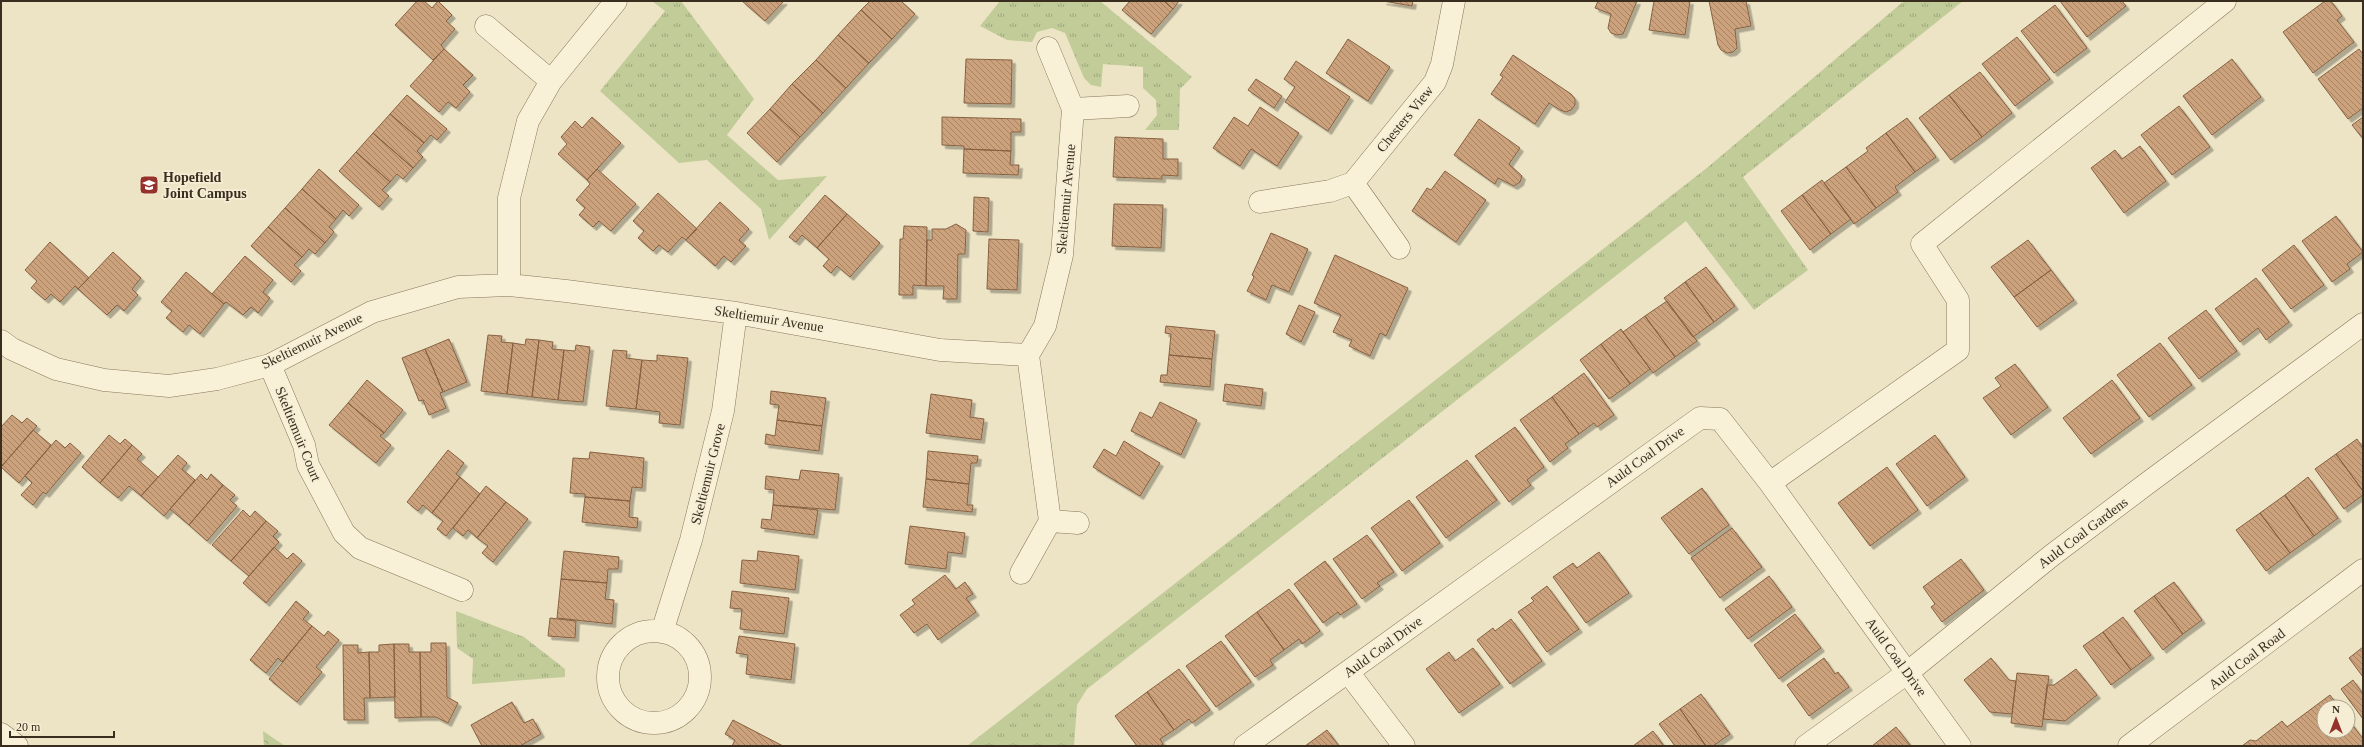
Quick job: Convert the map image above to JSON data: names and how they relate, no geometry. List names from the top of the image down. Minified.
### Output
{"streets":{"street":["Chesters View","Skeltiemuir Avenue","Skeltiemuir Court","Auld Coal Drive","Skeltiemuir Grove","Auld Coal Gardens","Auld Coal Road"]},"crossings":[["Skeltiemuir Avenue","Skeltiemuir Court"],["Skeltiemuir Avenue","Skeltiemuir Grove"],["Auld Coal Drive","Auld Coal Gardens"]],"places":{"school or university":["Hopefield Joint Campus"]},"scale_bar":"20 m","north":"top"}
